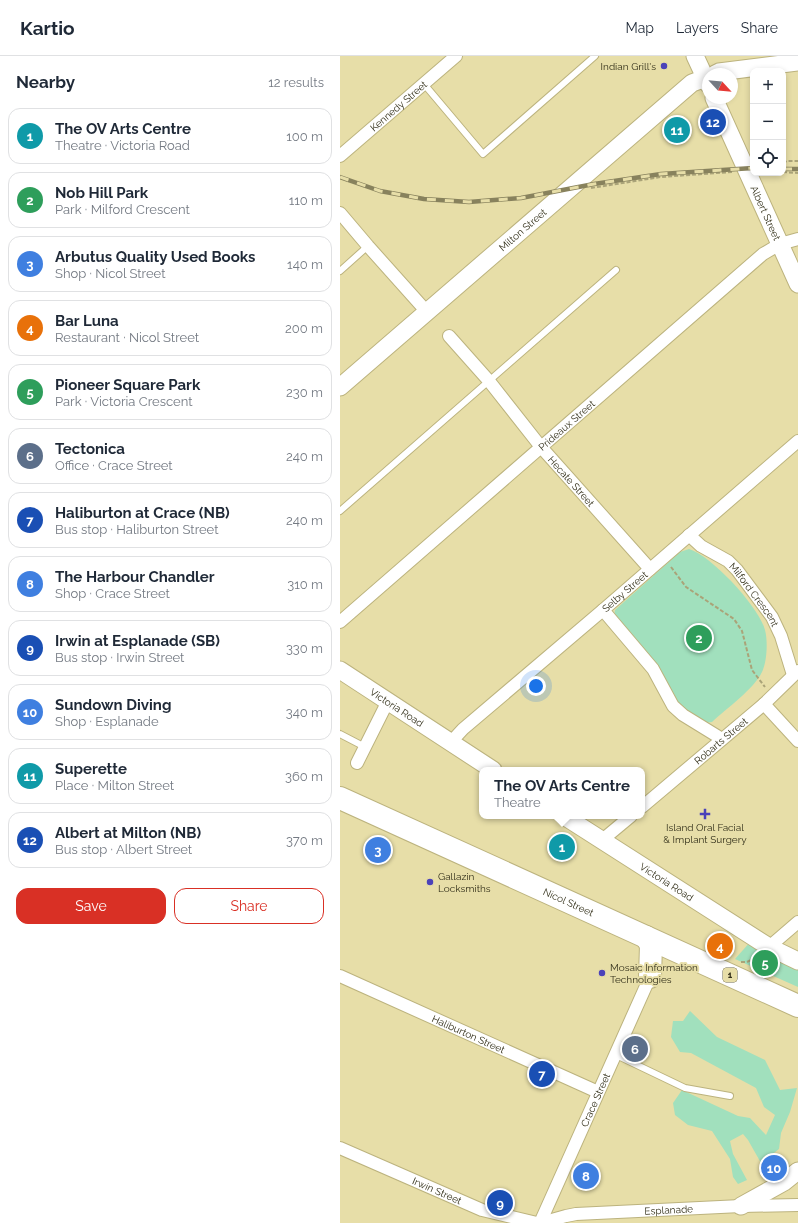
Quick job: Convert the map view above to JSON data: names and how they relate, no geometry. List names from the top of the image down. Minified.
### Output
{"streets":{"highway":["Nicol Street","1"],"street":["Kennedy Street","Albert Street","Milton Street","Prideaux Street","Hecate Street","Selby Street","Milford Crescent","Victoria Road","Robarts Street","Haliburton Street","Crace Street","Irwin Street","Esplanade"]},"crossings":[["Albert Street","Prideaux Street"],["Prideaux Street","Hecate Street"],["Hecate Street","Selby Street"],["Selby Street","Milford Crescent"],["Selby Street","Victoria Road"],["Milford Crescent","Robarts Street"],["Haliburton Street","Crace Street"],["Crace Street","Irwin Street"],["Crace Street","Esplanade"],["Irwin Street","Esplanade"]],"places":{"other":["Indian Grill's","Gallazin Locksmiths","Mosaic Information Technologies"],"health":["Island Oral Facial & Implant Surgery"]},"north":"bottom right","page":{"header":"Kartio","nav":["Map","Layers","Share"],"heading":["Nearby","12 results"],"map_buttons":["+","−"],"pins":["12","11","2","1","3","4","5","6","7","10","8","9"],"list":[{"mark":"1","name":"The OV Arts Centre","note":"Theatre · Victoria Road","value":"100 m"},{"mark":"2","name":"Nob Hill Park","note":"Park · Milford Crescent","value":"110 m"},{"mark":"3","name":"Arbutus Quality Used Books","note":"Shop · Nicol Street","value":"140 m"},{"mark":"4","name":"Bar Luna","note":"Restaurant · Nicol Street","value":"200 m"},{"mark":"5","name":"Pioneer Square Park","note":"Park · Victoria Crescent","value":"230 m"},{"mark":"6","name":"Tectonica","note":"Office · Crace Street","value":"240 m"},{"mark":"7","name":"Haliburton at Crace (NB)","note":"Bus stop · Haliburton Street","value":"240 m"},{"mark":"8","name":"The Harbour Chandler","note":"Shop · Crace Street","value":"310 m"},{"mark":"9","name":"Irwin at Esplanade (SB)","note":"Bus stop · Irwin Street","value":"330 m"},{"mark":"10","name":"Sundown Diving","note":"Shop · Esplanade","value":"340 m"},{"mark":"11","name":"Superette","note":"Place · Milton Street","value":"360 m"},{"mark":"12","name":"Albert at Milton (NB)","note":"Bus stop · Albert Street","value":"370 m"}],"popup":["The OV Arts Centre","Theatre"],"buttons":["Save","Share"]}}
